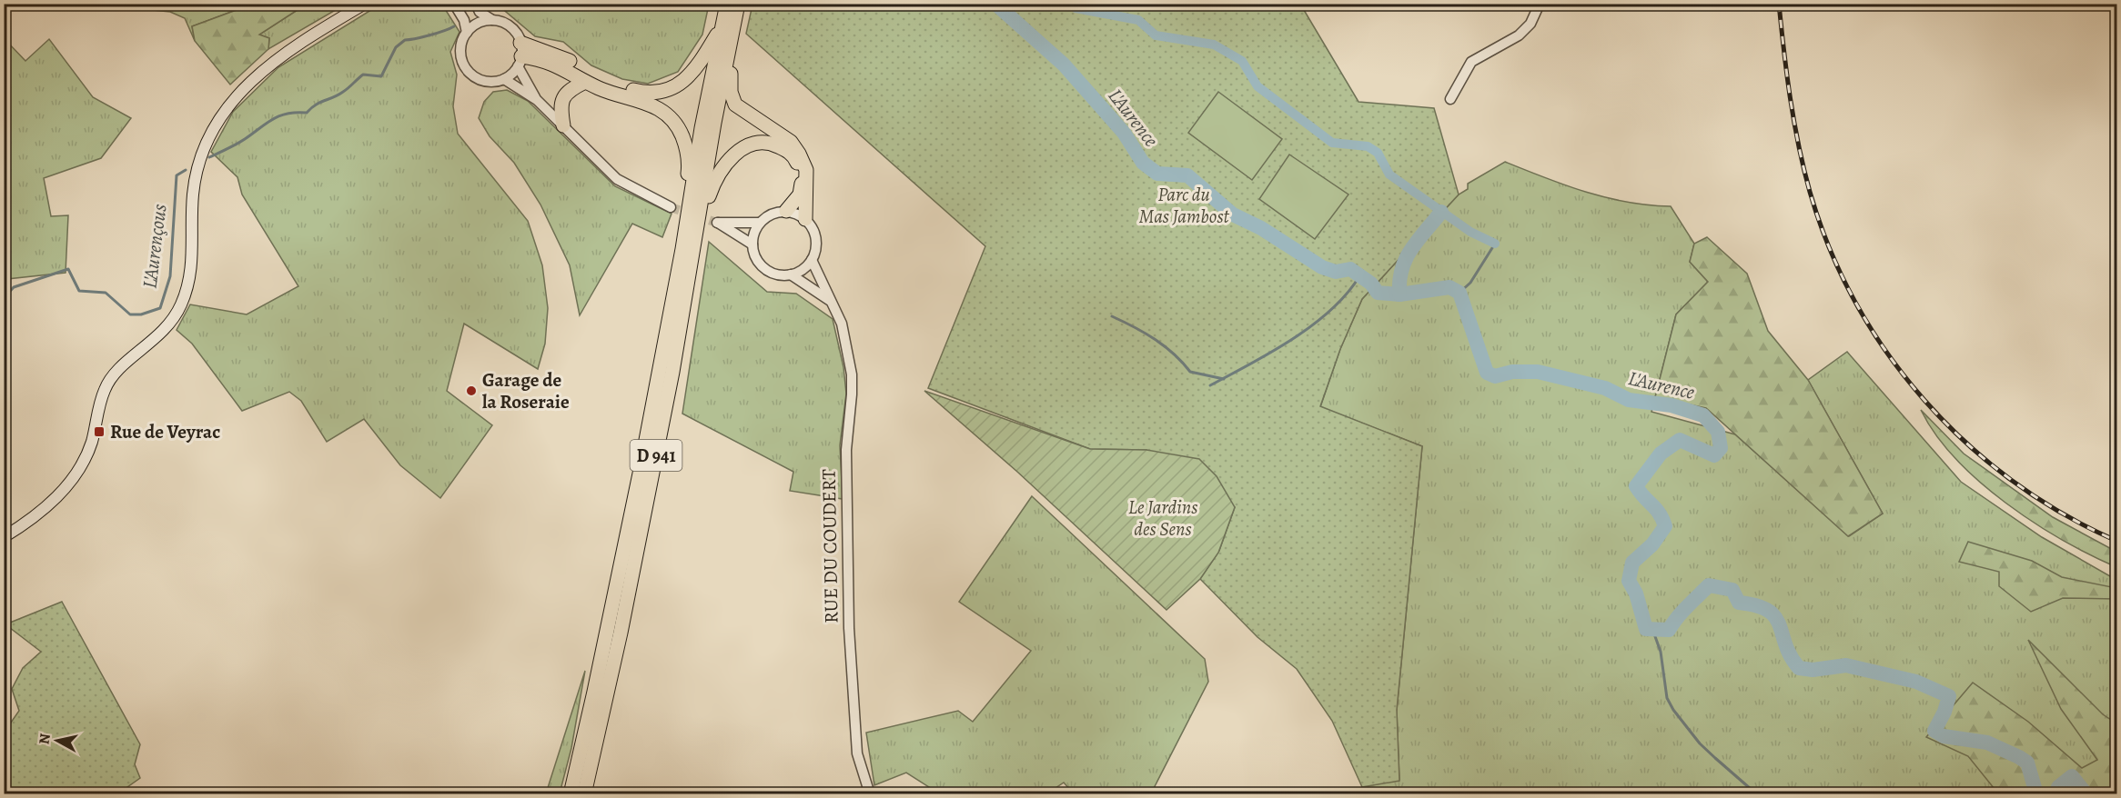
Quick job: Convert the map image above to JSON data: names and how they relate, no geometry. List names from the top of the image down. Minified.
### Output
{"streets":{"highway":["D 941"],"street":["RUE DU COUDERT"]},"water":["L'Aurence","L'Aurençous"],"parks":["Parc du Mas Jambost","Le Jardins des Sens"],"places":{"other":["Garage de la Roseraie"],"transit":["Rue de Veyrac"]},"north":"left"}
